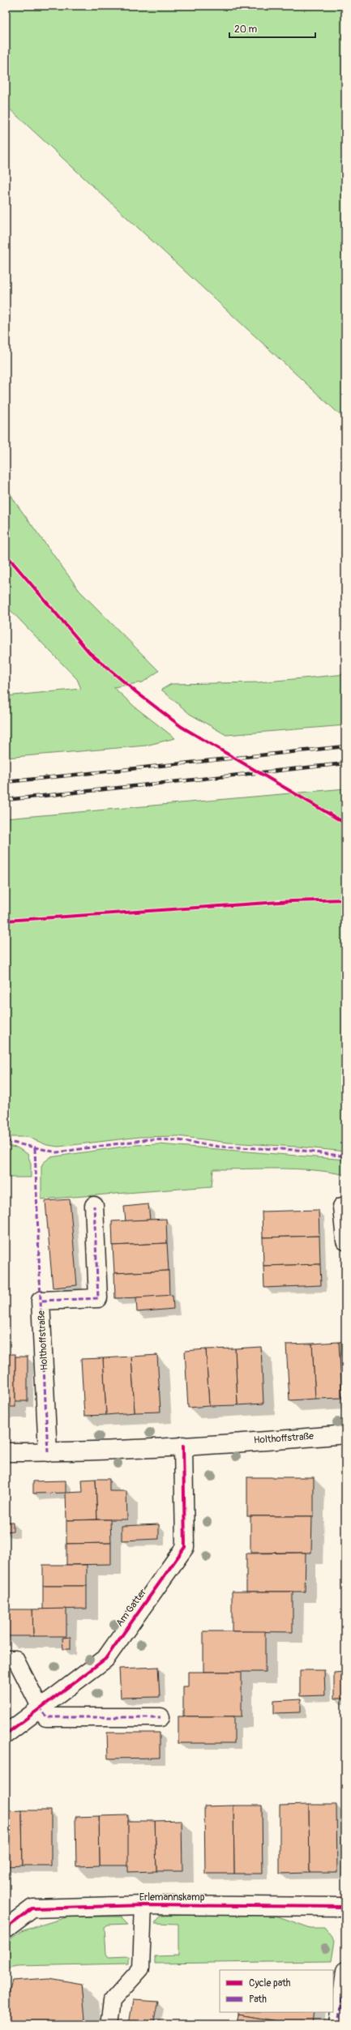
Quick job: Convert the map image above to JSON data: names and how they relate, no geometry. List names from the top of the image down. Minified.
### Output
{"streets":{"street":["Holthoffstraße","Am Gatter","Erlemannskamp"]},"crossings":[["Holthoffstraße","Am Gatter"]],"legend":["Cycle path","Path"],"scale_bar":"20 m"}
